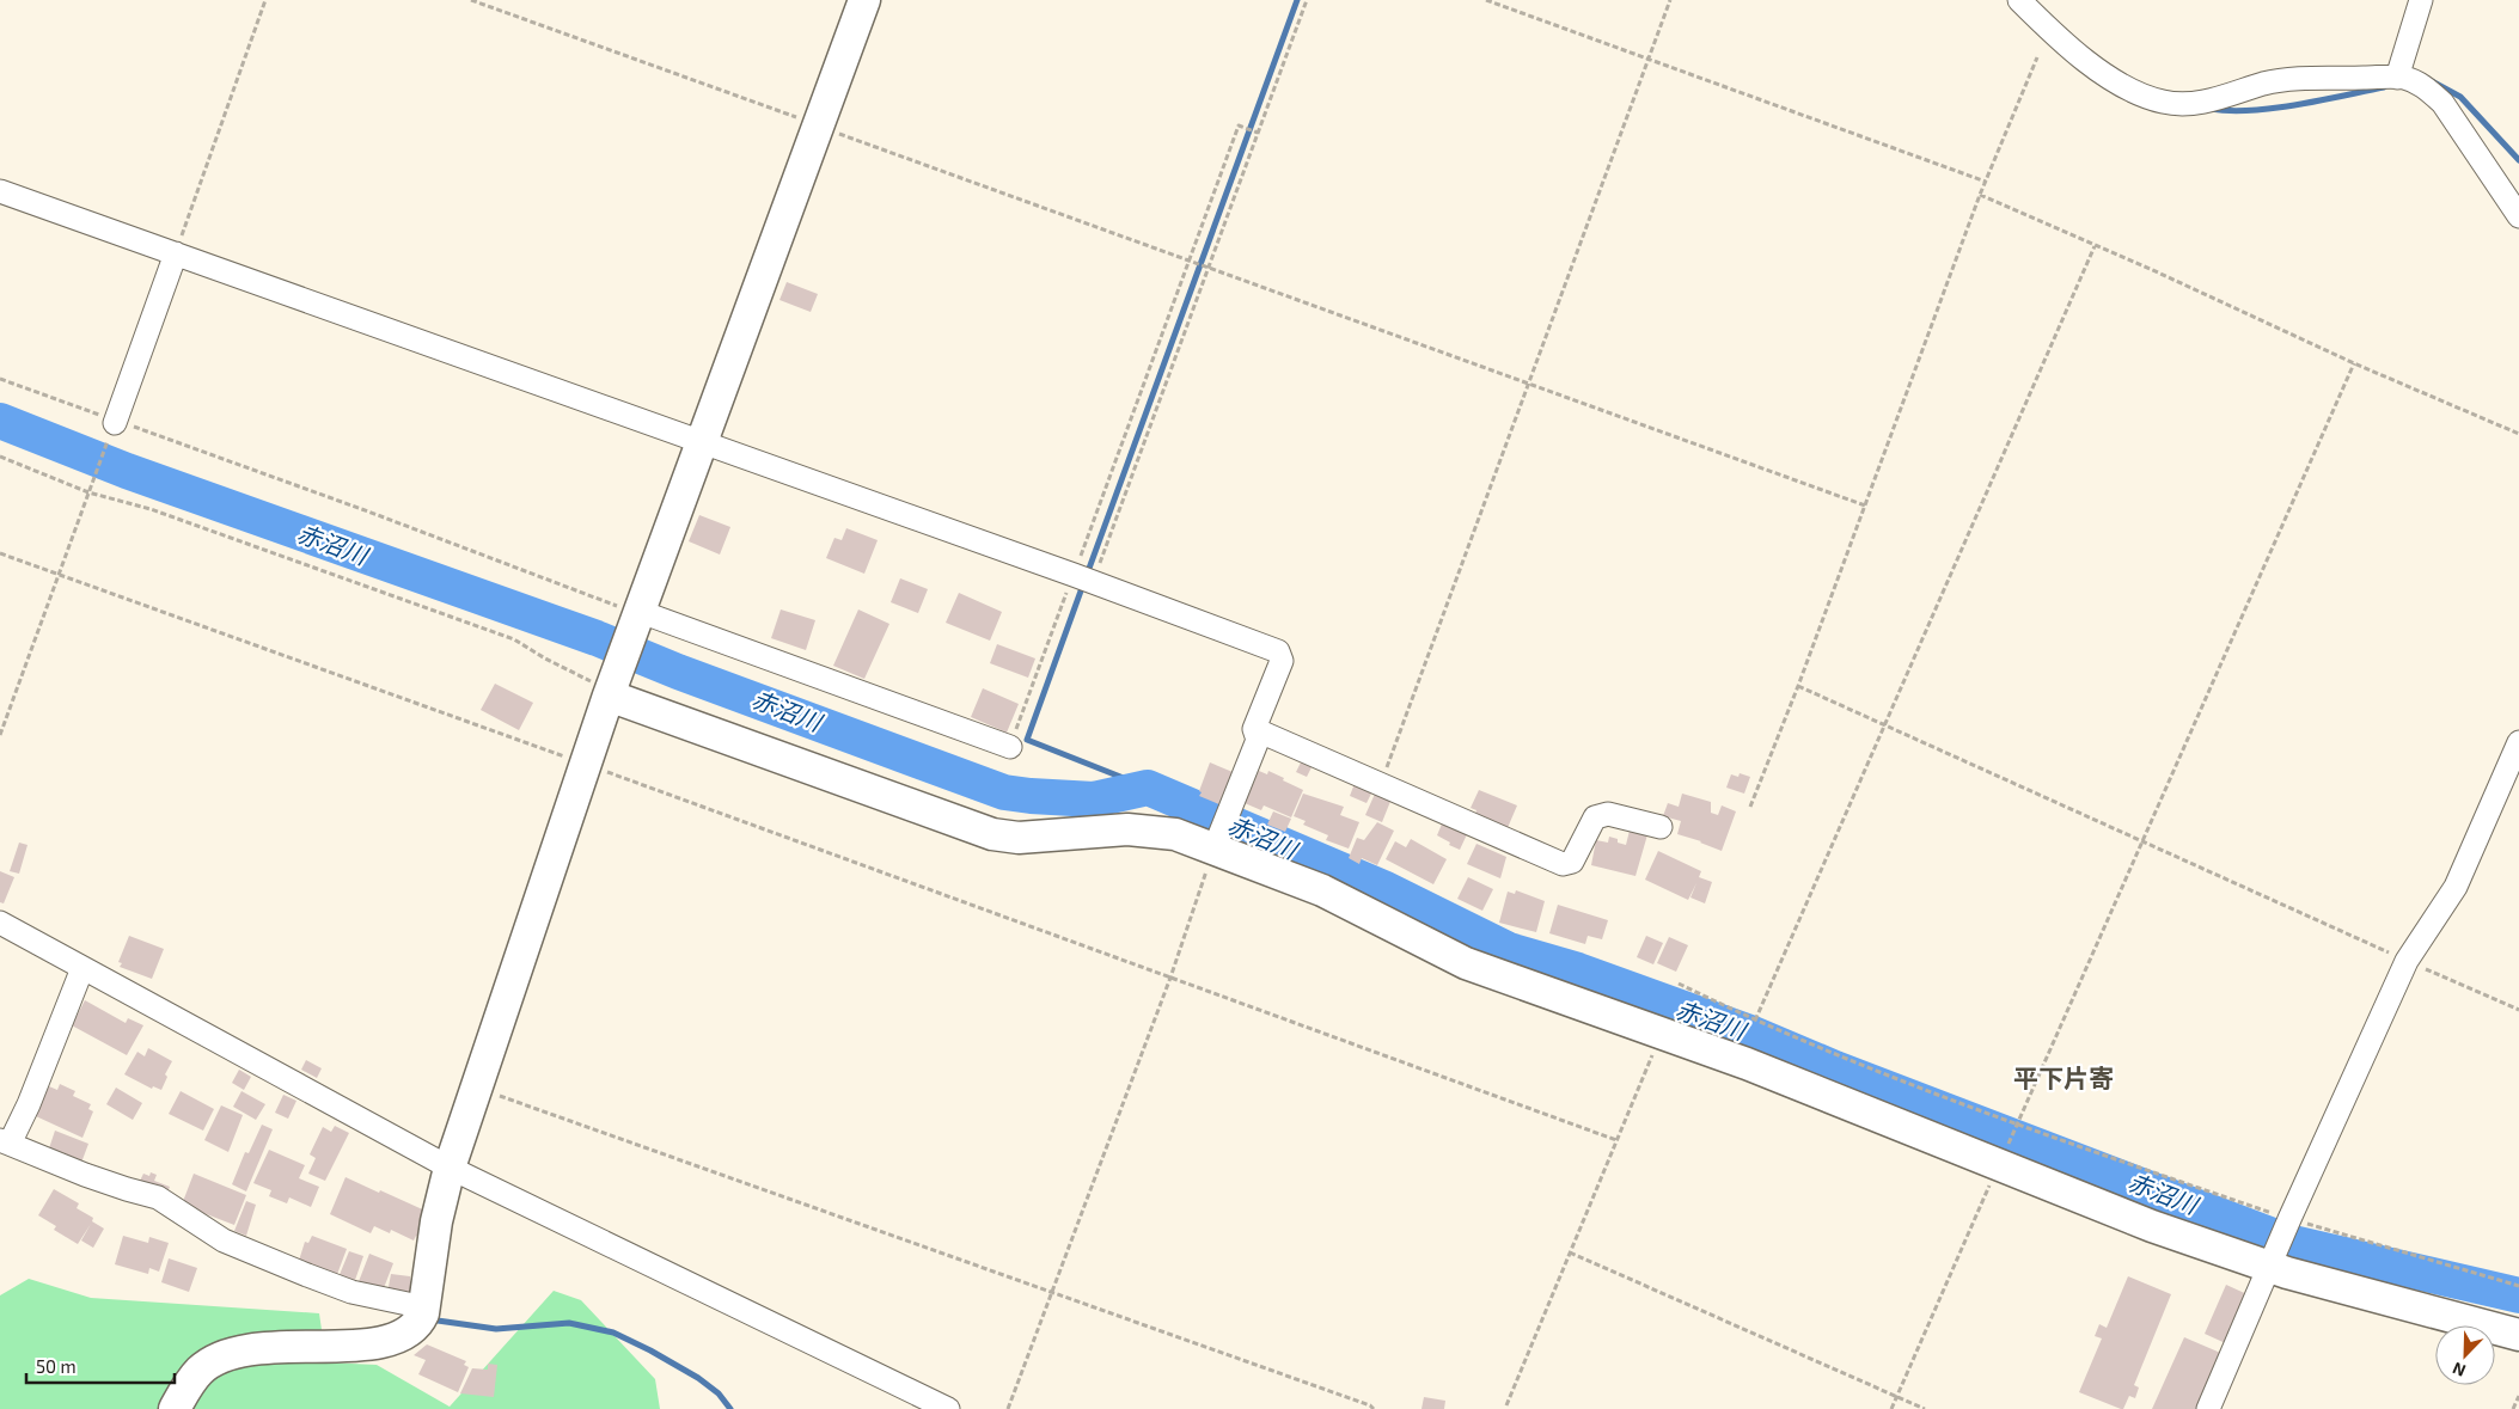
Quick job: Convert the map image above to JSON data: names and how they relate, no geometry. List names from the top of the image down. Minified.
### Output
{"districts":["平下片寄"],"water":["赤沼川"],"scale_bar":"50 m","north":"bottom left"}
